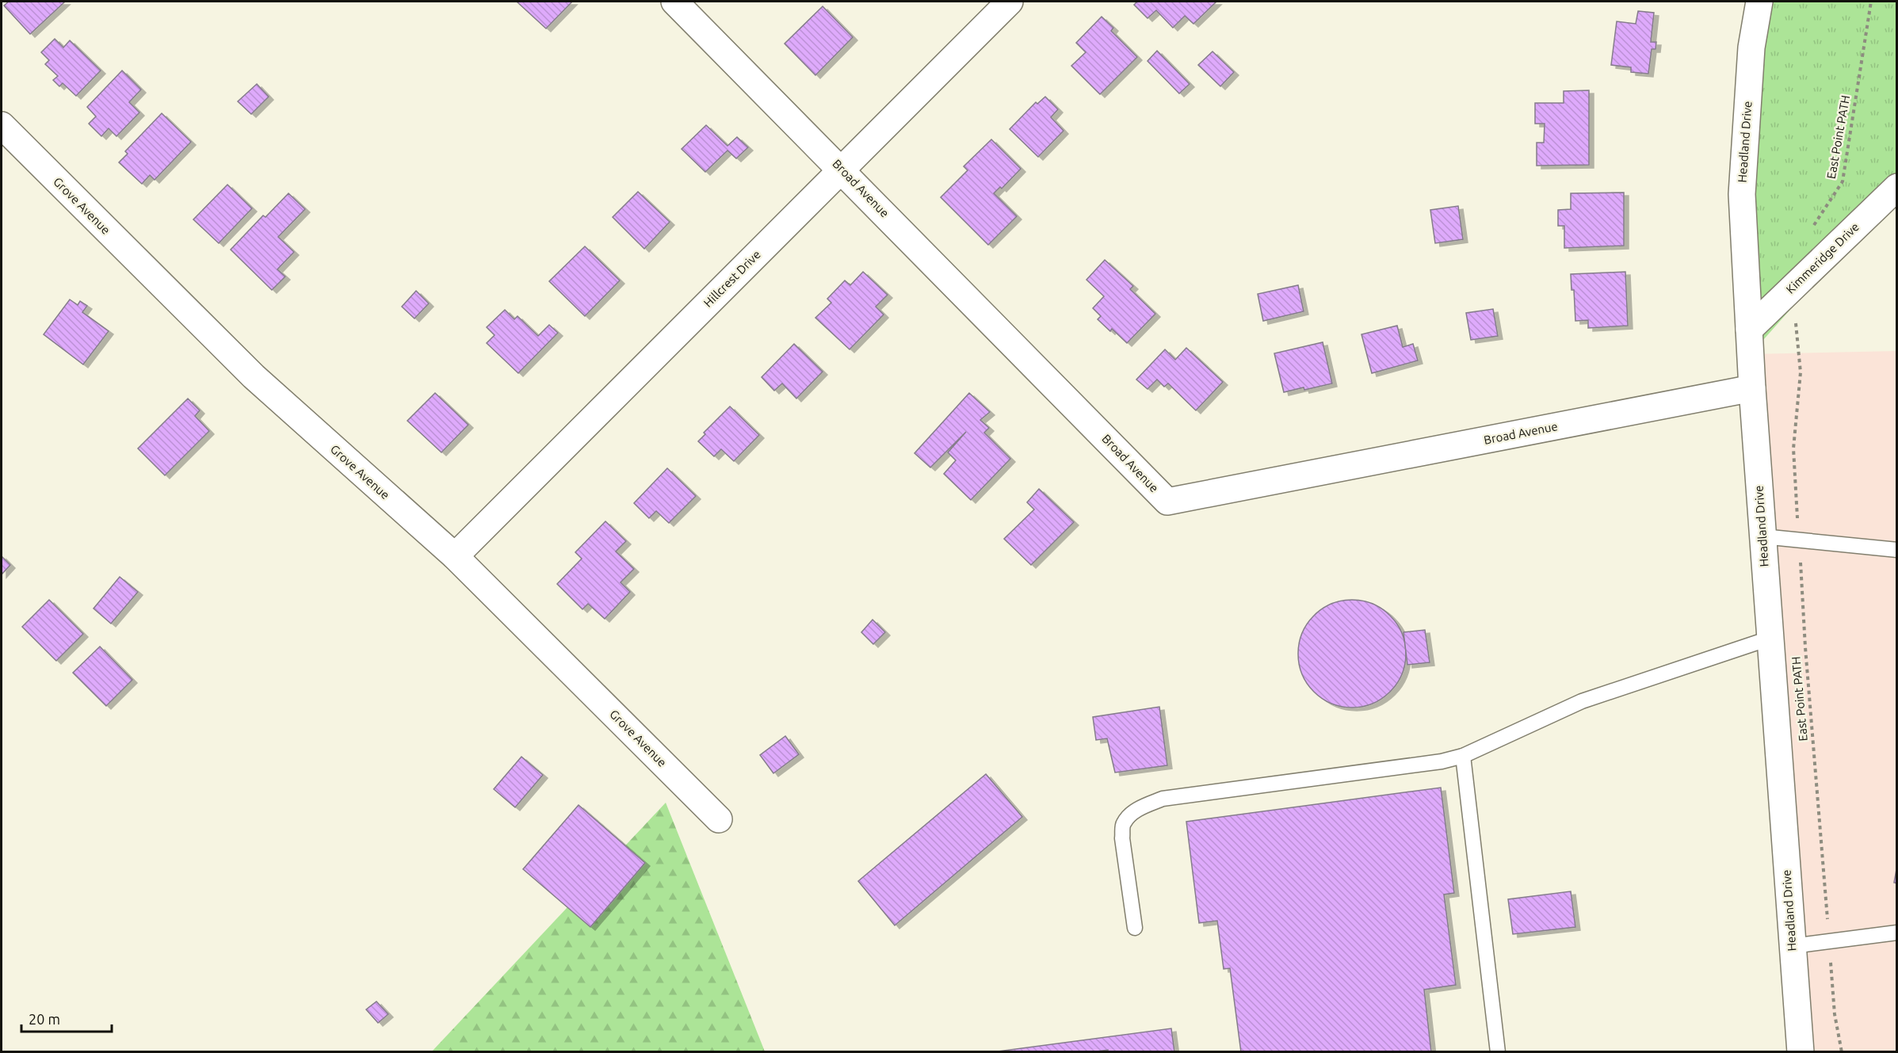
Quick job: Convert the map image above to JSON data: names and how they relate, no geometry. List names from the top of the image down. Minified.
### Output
{"streets":{"street":["Headland Drive","Broad Avenue","Grove Avenue","Kimmeridge Drive","Hillcrest Drive"],"path":["East Point PATH"]},"crossings":[["Headland Drive","Broad Avenue"],["Headland Drive","Kimmeridge Drive"],["Broad Avenue","Hillcrest Drive"],["Grove Avenue","Hillcrest Drive"]],"scale_bar":"20 m"}
